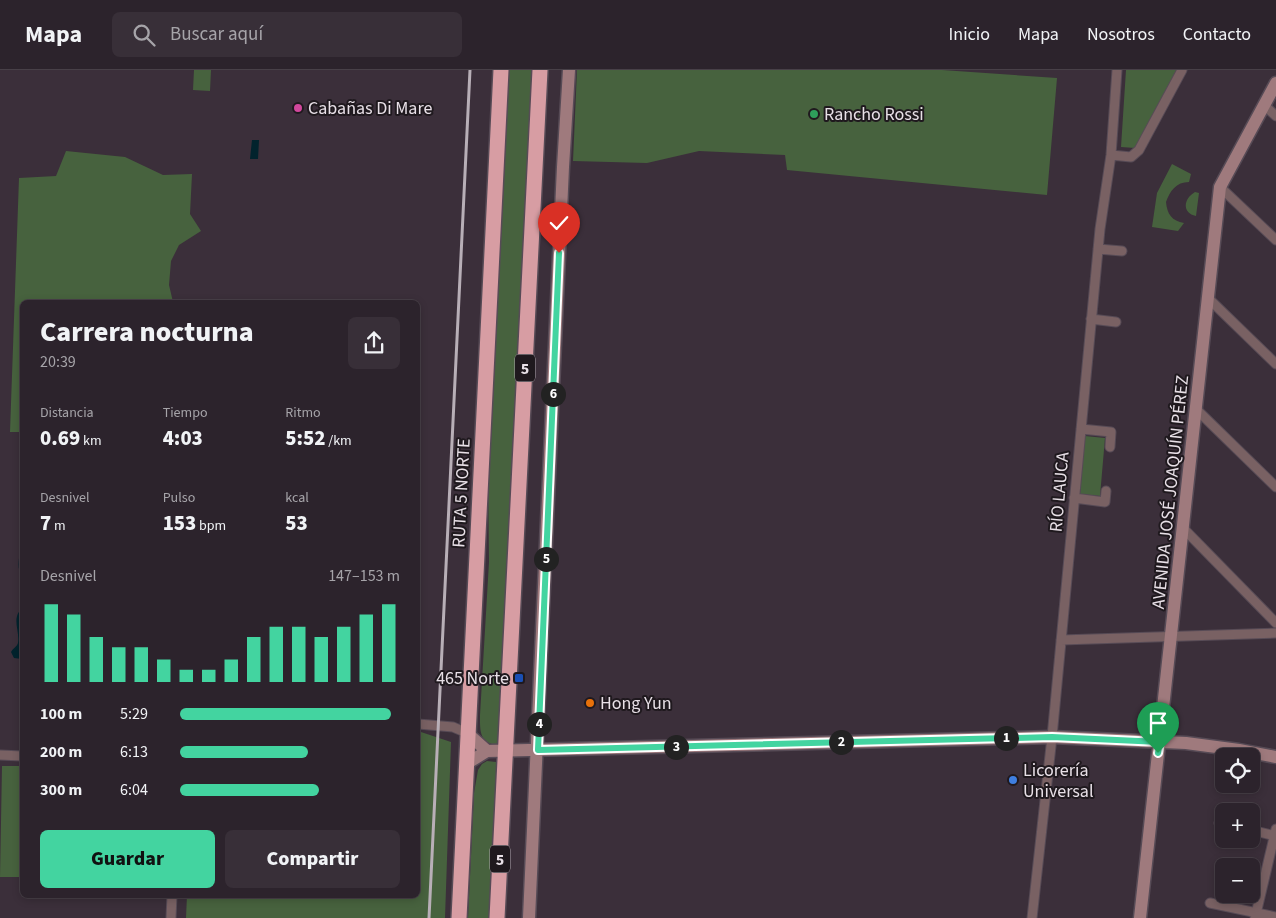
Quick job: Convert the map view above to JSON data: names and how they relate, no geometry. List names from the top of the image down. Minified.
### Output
{"streets":{"highway":["5","RUTA 5 NORTE"],"main road":["AVENIDA JOSÉ JOAQUÍN PÉREZ"],"street":["RÍO LAUCA"]},"places":{"other":["Cabañas Di Mare","Rancho Rossi","Hong Yun","Licorería Universal"],"transit":["465 Norte"]},"page":{"header":"Mapa","search":"Buscar aquí","nav":["Inicio","Mapa","Nosotros","Contacto"],"heading":["Carrera nocturna","20:39"],"pins":["6","5","4","1","2","3"],"stats":[["Distancia","0.69 km"],["Tiempo","4:03"],["Ritmo","5:52 /km"],["Desnivel","7 m"],["Pulso","153 bpm"],["kcal","53"]],"chart":["Desnivel","147–153 m"],"list":[{"name":"100 m","note":"5:29"},{"name":"200 m","note":"6:13"},{"name":"300 m","note":"6:04"}],"map_buttons":["+","−"],"buttons":["Guardar","Compartir"]}}
